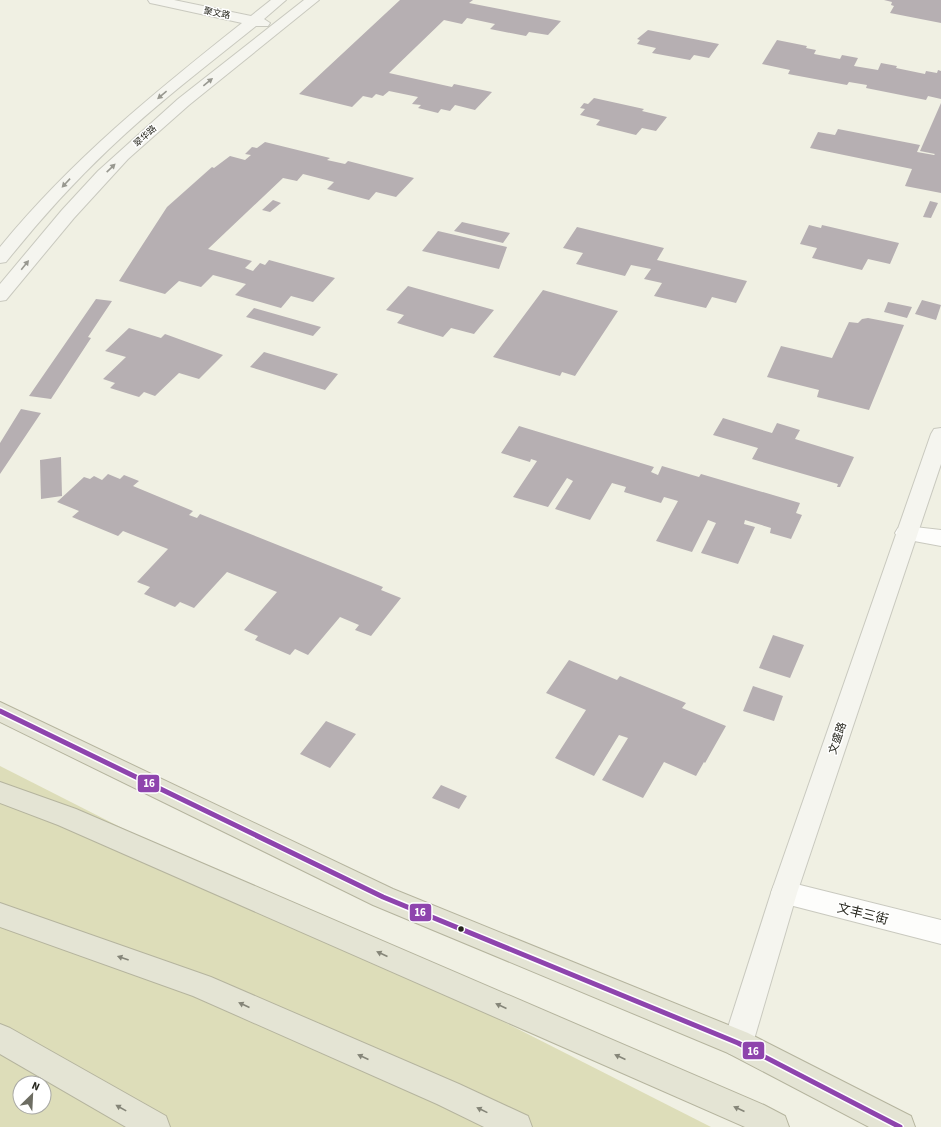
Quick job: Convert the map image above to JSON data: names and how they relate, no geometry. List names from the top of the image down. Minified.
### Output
{"streets":{"main road":["聚文路","翠华路","文盛路"],"street":["文丰三街"]},"crossings":[["聚文路","翠华路"],["文盛路","文丰三街"]],"lines":["transit line 16"],"north":"top right"}
